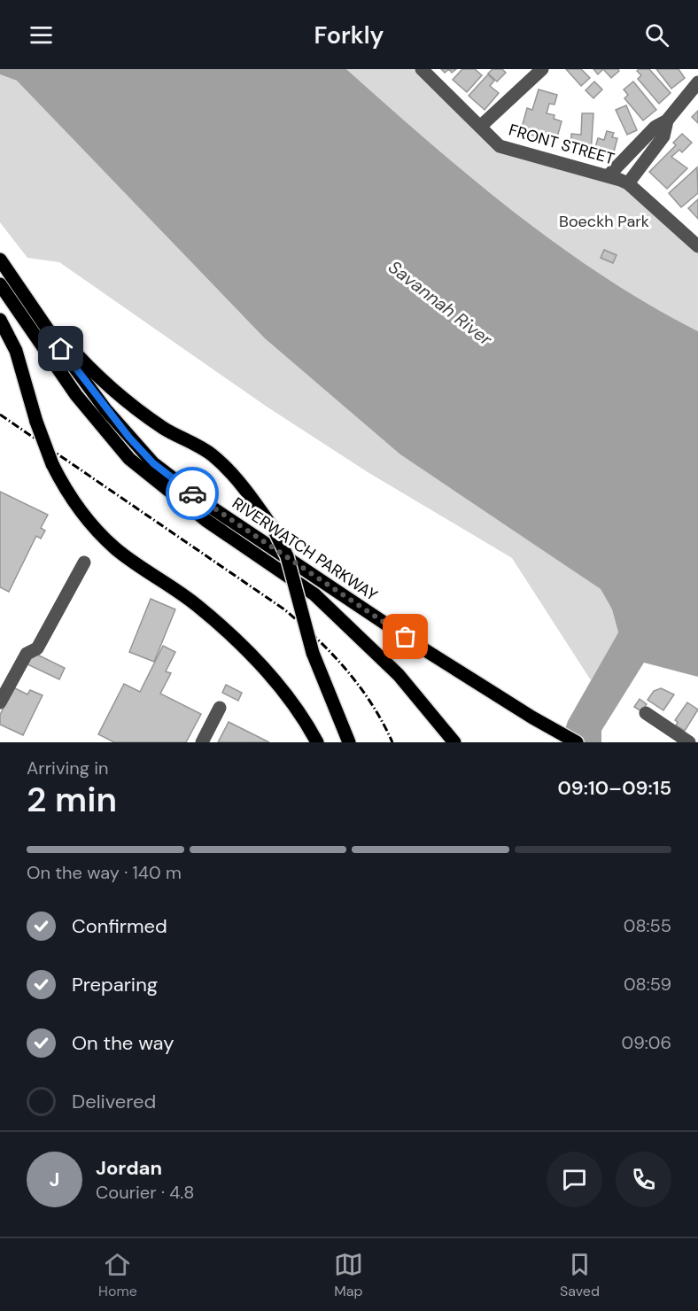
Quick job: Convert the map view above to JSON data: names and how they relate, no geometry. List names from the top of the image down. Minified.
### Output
{"streets":{"main road":["RIVERWATCH PARKWAY"],"street":["FRONT STREET"]},"water":["Savannah River"],"parks":["Boeckh Park"],"page":{"header":"Forkly","heading":["2 min","Arriving in","09:10–09:15"],"panel":["Jordan","Courier · 4.8"],"bar":"On the way · 140 m","list":[["Confirmed","08:55"],["Preparing","08:59"],["On the way","09:06"],"Delivered"],"round":"J","tabs":["Home","Map","Saved"]}}
